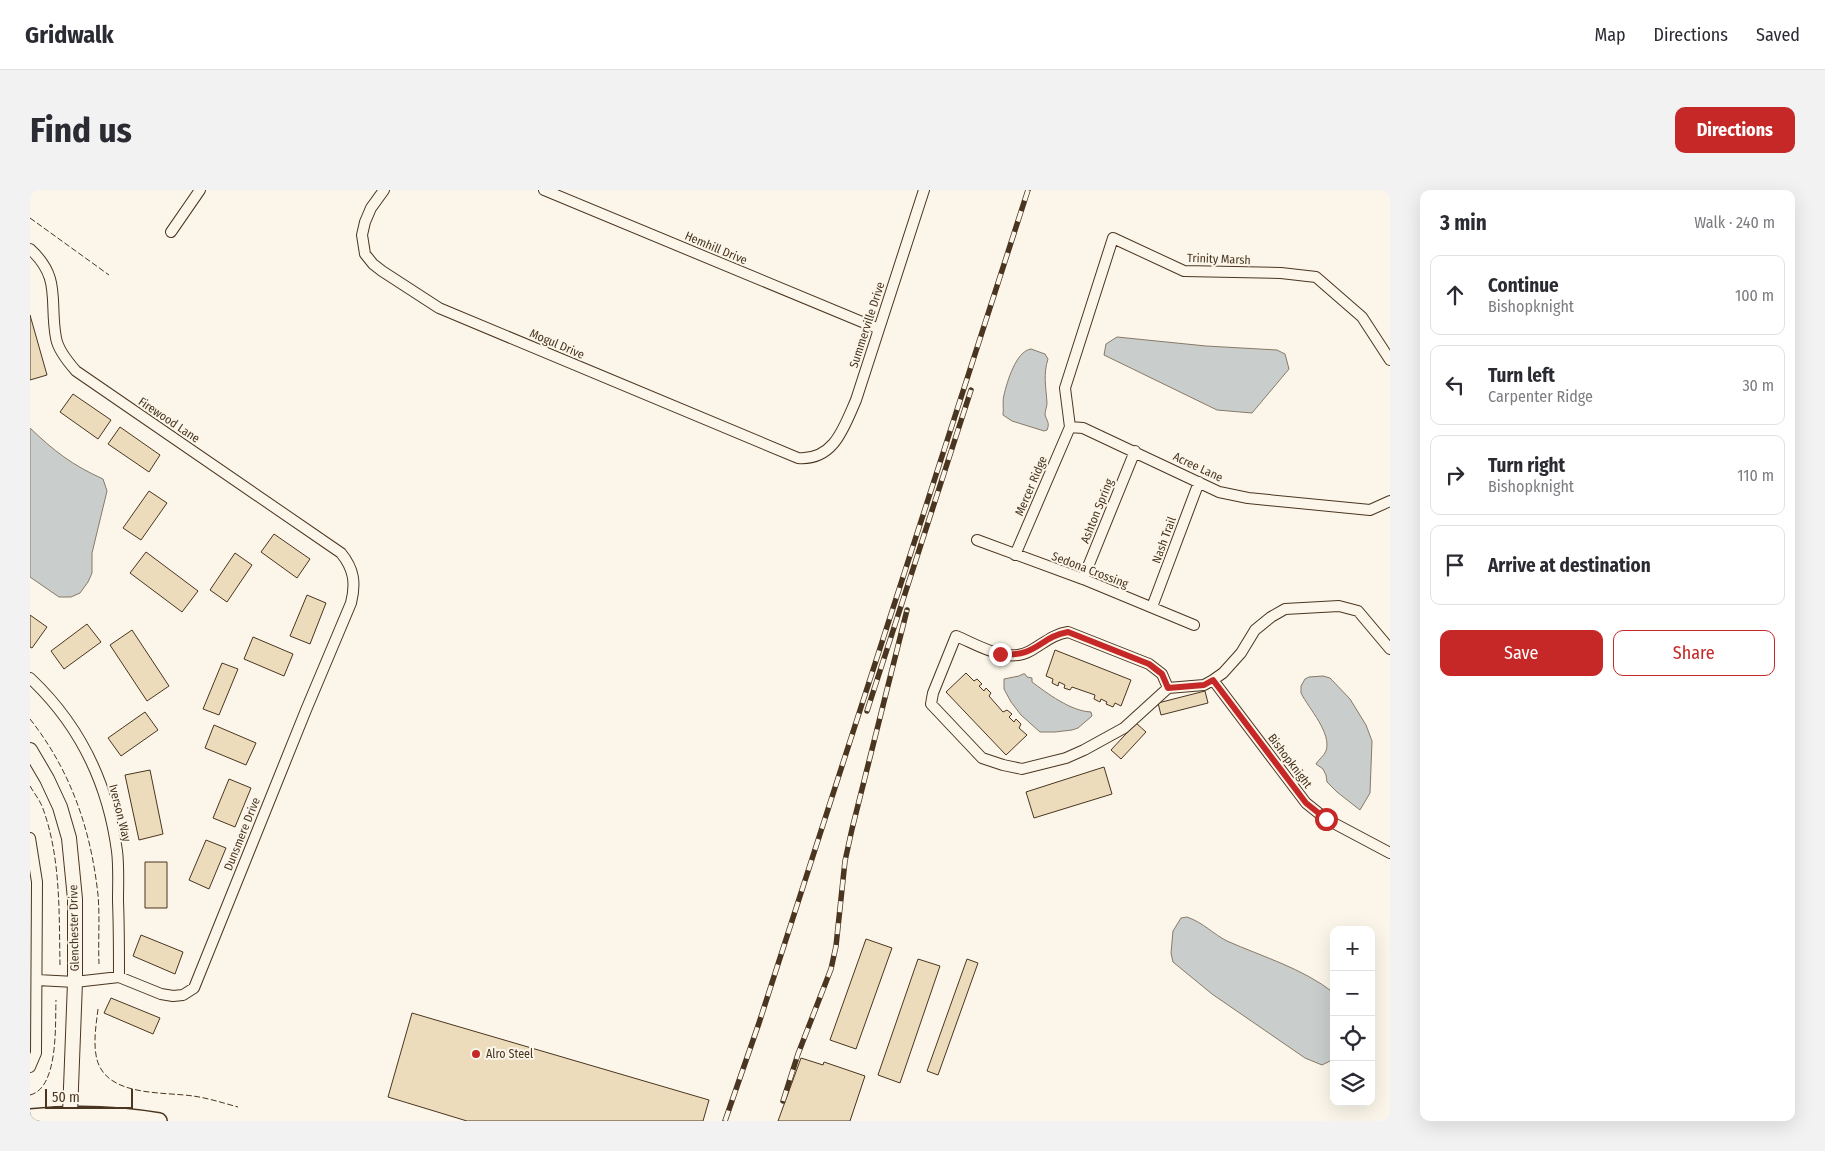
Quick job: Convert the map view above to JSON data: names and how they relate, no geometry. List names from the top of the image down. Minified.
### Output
{"streets":{"street":["Hemhill Drive","Trinity Marsh","Summerville Drive","Mogul Drive","Firewood Lane","Acree Lane","Mercer Ridge","Ashton Spring","Nash Trail","Sedona Crossing","Bishopknight","Iverson Way","Dunsmere Drive","Glenchester Drive"]},"crossings":[["Hemhill Drive","Summerville Drive"],["Trinity Marsh","Acree Lane"],["Trinity Marsh","Mercer Ridge"],["Summerville Drive","Mogul Drive"],["Firewood Lane","Dunsmere Drive"],["Acree Lane","Mercer Ridge"],["Acree Lane","Ashton Spring"],["Acree Lane","Nash Trail"],["Mercer Ridge","Sedona Crossing"],["Ashton Spring","Sedona Crossing"],["Nash Trail","Sedona Crossing"],["Iverson Way","Dunsmere Drive"],["Dunsmere Drive","Glenchester Drive"]],"places":["Alro Steel"],"scale_bar":"50 m","page":{"header":"Gridwalk","nav":["Map","Directions","Saved"],"buttons":["Directions",["Save","Share"]],"title":"Find us","heading":["3 min","Walk · 240 m"],"list":[["Continue","Bishopknight","100 m"],["Turn left","Carpenter Ridge","30 m"],["Turn right","Bishopknight","110 m"],"Arrive at destination"],"map_buttons":["+","−"],"scale":"50 m"}}
